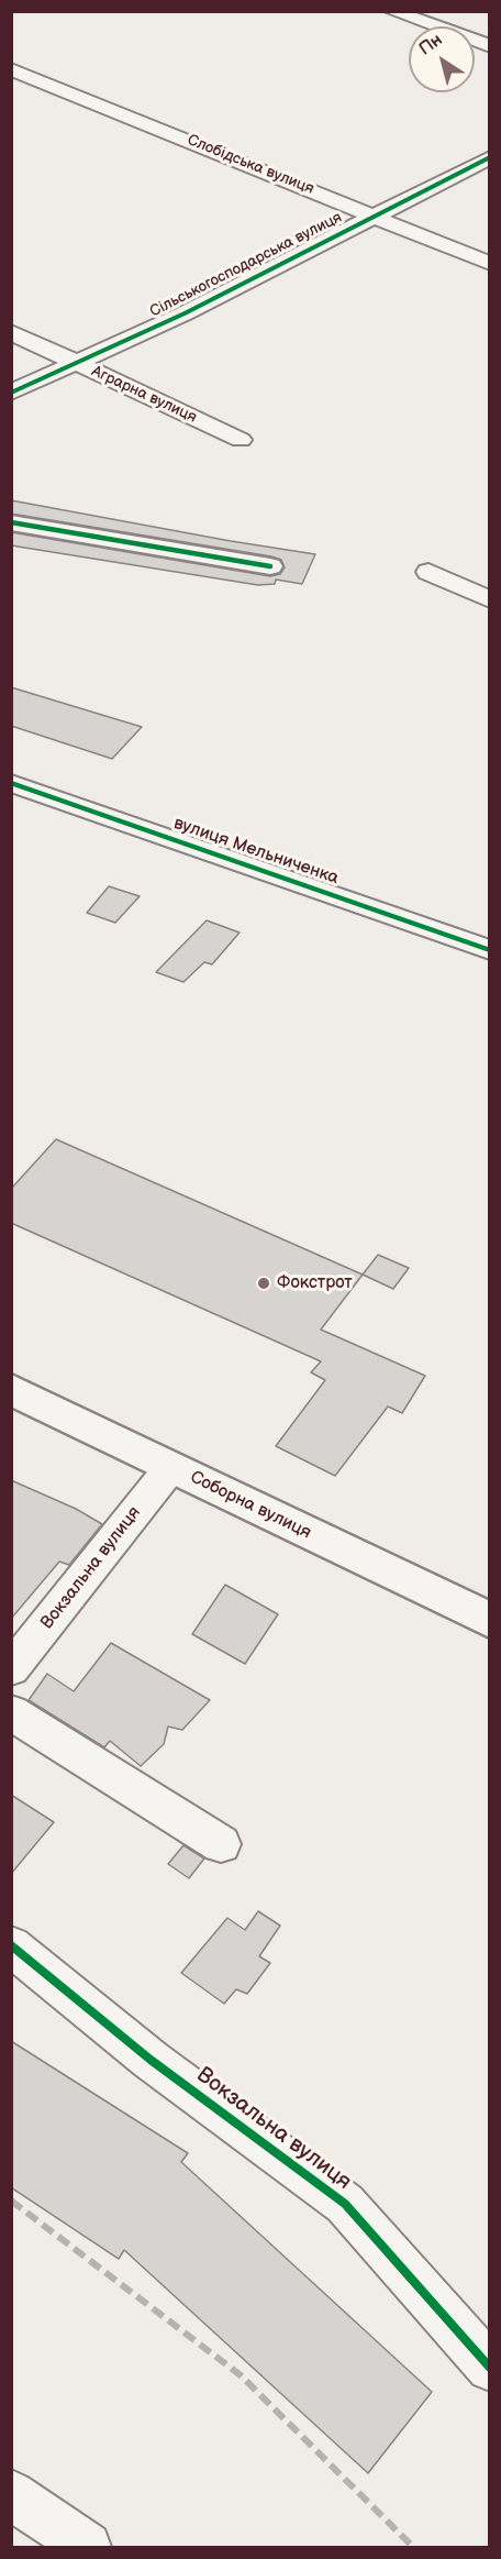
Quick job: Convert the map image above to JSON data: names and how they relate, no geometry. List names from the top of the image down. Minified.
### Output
{"streets":{"main road":["Соборна вулиця"],"street":["Слобідська вулиця","Сільськогосподарська вулиця","Аграрна вулиця","вулиця Мельниченка","Вокзальна вулиця"]},"crossings":[["Слобідська вулиця","Сільськогосподарська вулиця"],["Сільськогосподарська вулиця","Аграрна вулиця"],["Соборна вулиця","Вокзальна вулиця"]],"places":["Фокстрот"],"north":"top left"}
